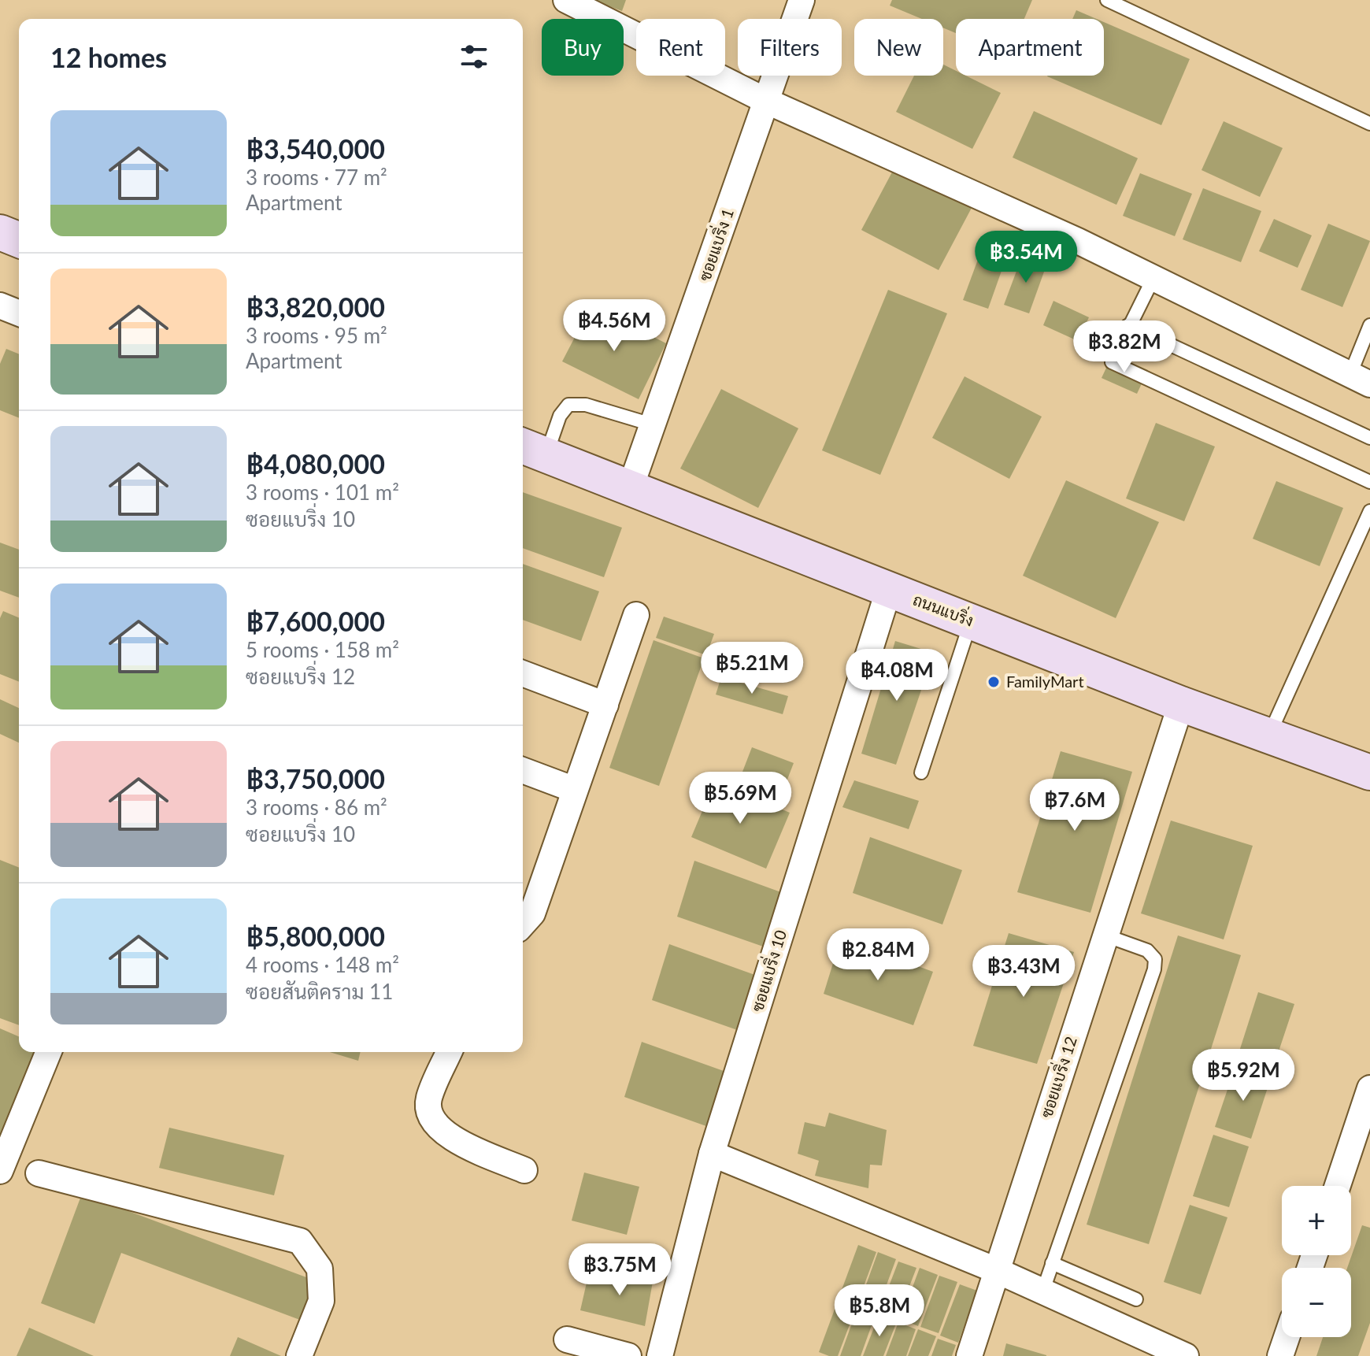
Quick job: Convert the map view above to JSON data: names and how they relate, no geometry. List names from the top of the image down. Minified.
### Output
{"streets":{"main road":["ถนนแบริ่ง"],"street":["ซอยแบริ่ง 1","ซอยแบริ่ง 10","ซอยแบริ่ง 12"]},"crossings":[["ซอยแบริ่ง 1","ถนนแบริ่ง"],["ถนนแบริ่ง","ซอยแบริ่ง 10"],["ถนนแบริ่ง","ซอยแบริ่ง 12"]],"places":["FamilyMart"],"page":{"chip":["Buy","Rent","Filters","New","Apartment"],"heading":"12 homes","list":[{"name":"฿3,540,000","note":"3 rooms · 77 m² · Apartment"},{"name":"฿3,820,000","note":"3 rooms · 95 m² · Apartment"},{"name":"฿4,080,000","note":"3 rooms · 101 m² · ซอยแบริ่ง 10"},{"name":"฿7,600,000","note":"5 rooms · 158 m² · ซอยแบริ่ง 12"},{"name":"฿3,750,000","note":"3 rooms · 86 m² · ซอยแบริ่ง 10"},{"name":"฿5,800,000","note":"4 rooms · 148 m² · ซอยสันติคราม 11"}],"price":["฿3.54M","฿4.56M","฿3.82M","฿5.21M","฿4.08M","฿5.69M","฿7.6M","฿2.84M","฿3.43M","฿5.92M","฿3.75M","฿5.8M"],"map_buttons":["+","−"]}}
